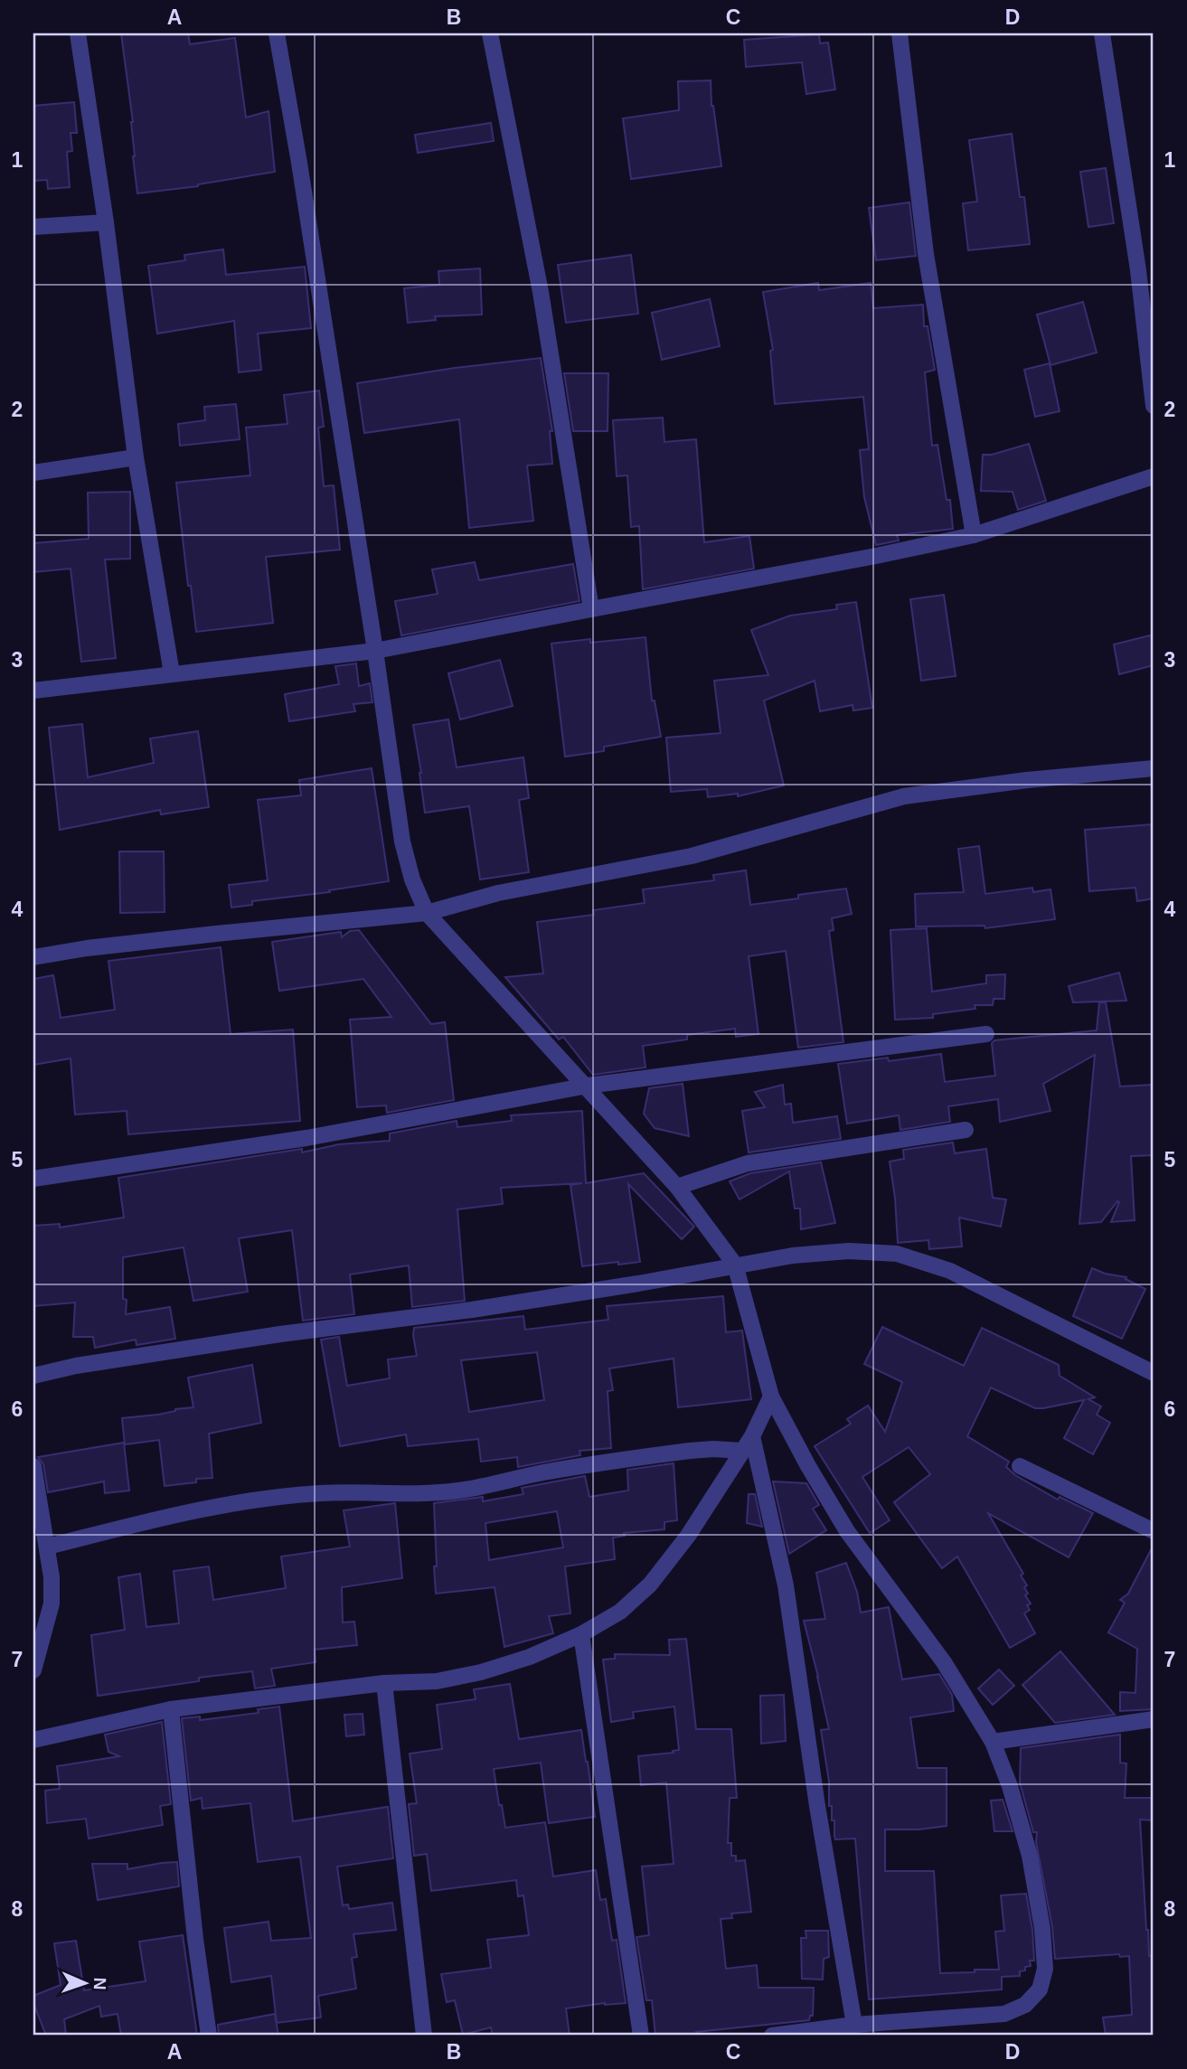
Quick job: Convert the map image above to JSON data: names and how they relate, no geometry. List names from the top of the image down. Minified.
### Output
{"north":"right","grid":{"columns":["A","B","C","D"],"rows":["1","2","3","4","5","6","7","8"]}}
